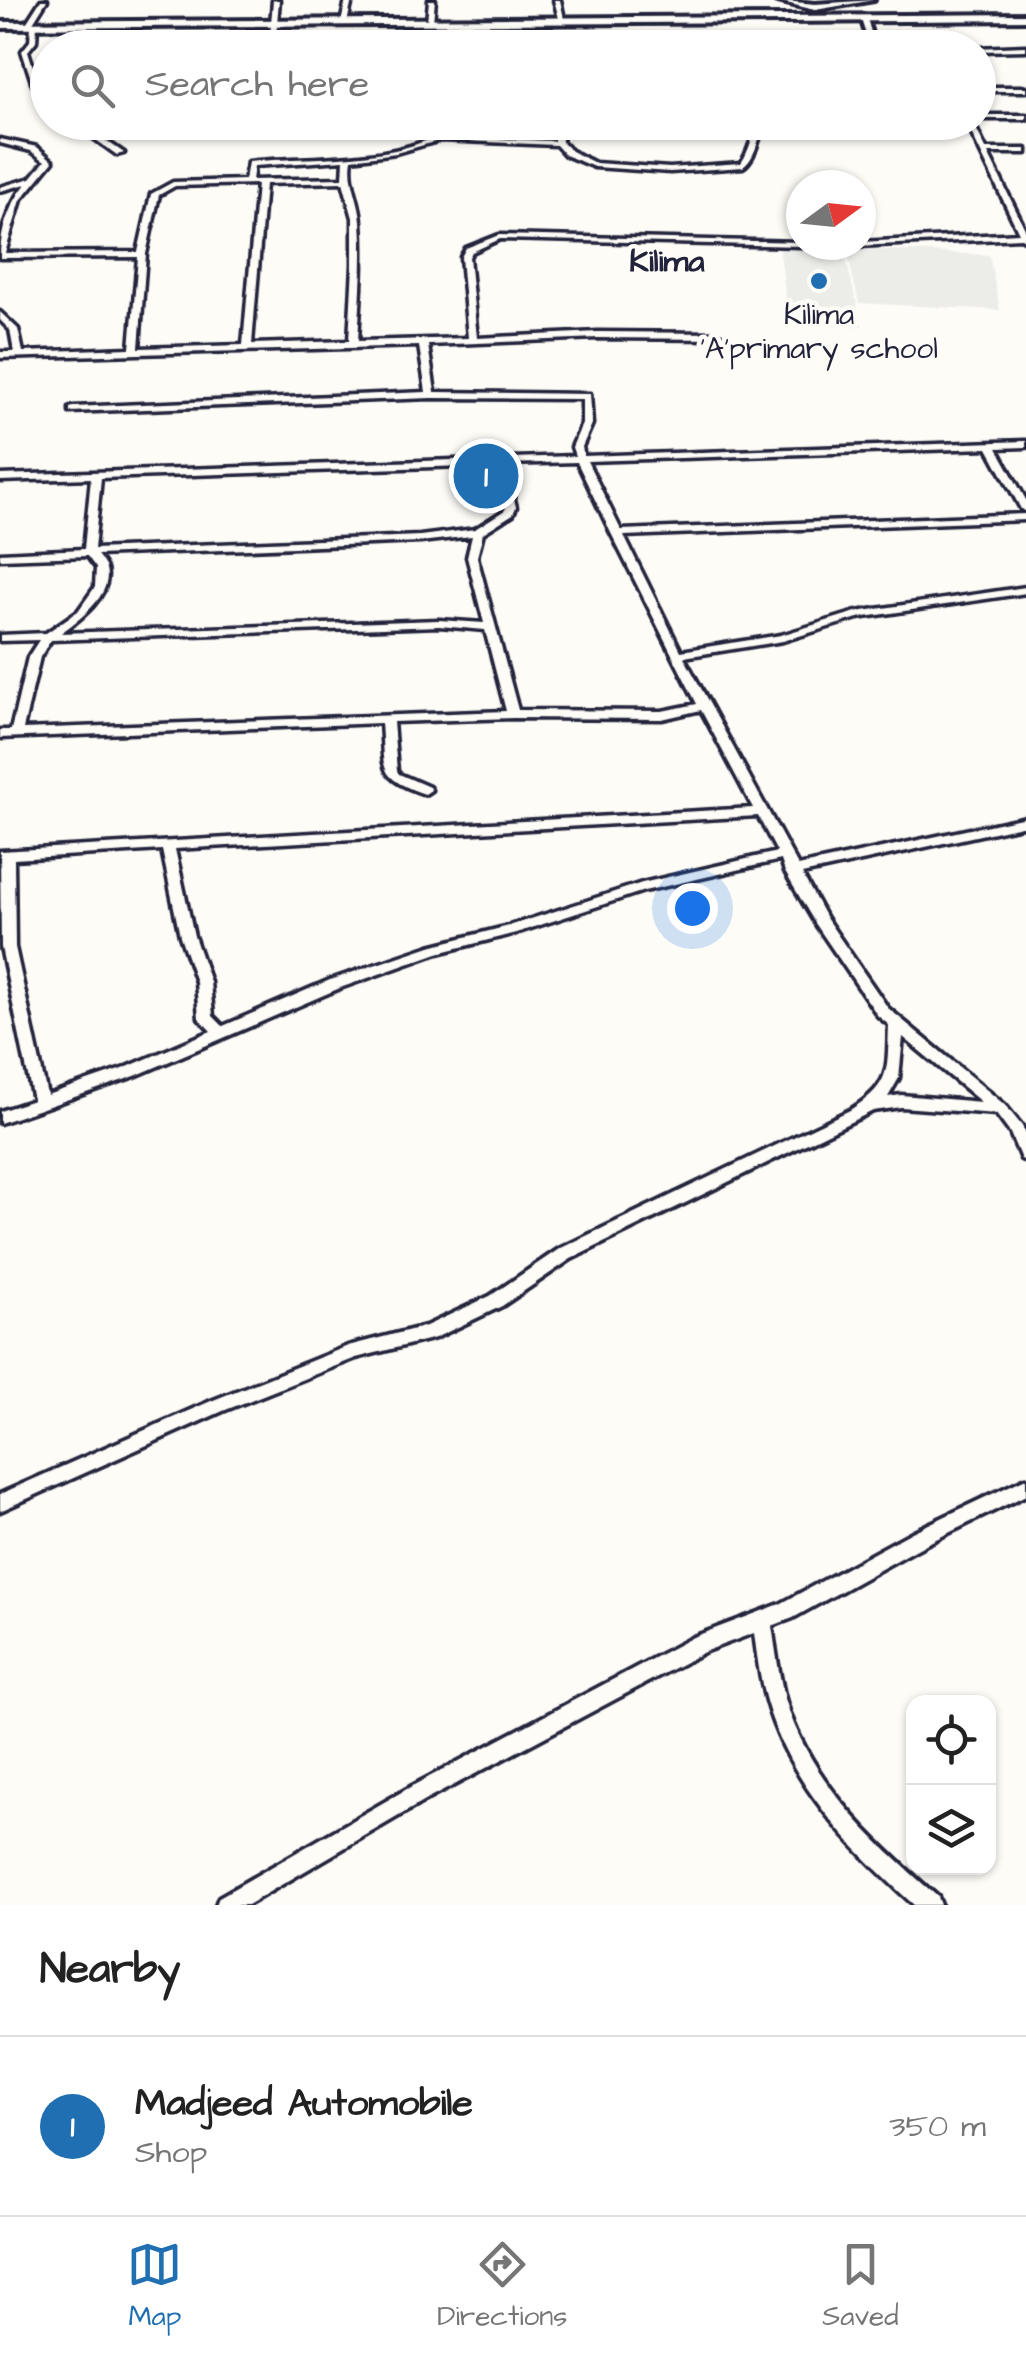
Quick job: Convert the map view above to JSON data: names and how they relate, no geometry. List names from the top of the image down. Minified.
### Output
{"districts":["Kilima"],"places":["Kilima 'A'primary school"],"north":"right","page":{"search":"Search here","pins":"1","heading":"Nearby","list":[{"mark":"1","name":"Madjeed Automobile","note":"Shop","value":"350 m"}],"nav":["Map","Directions","Saved"]}}
